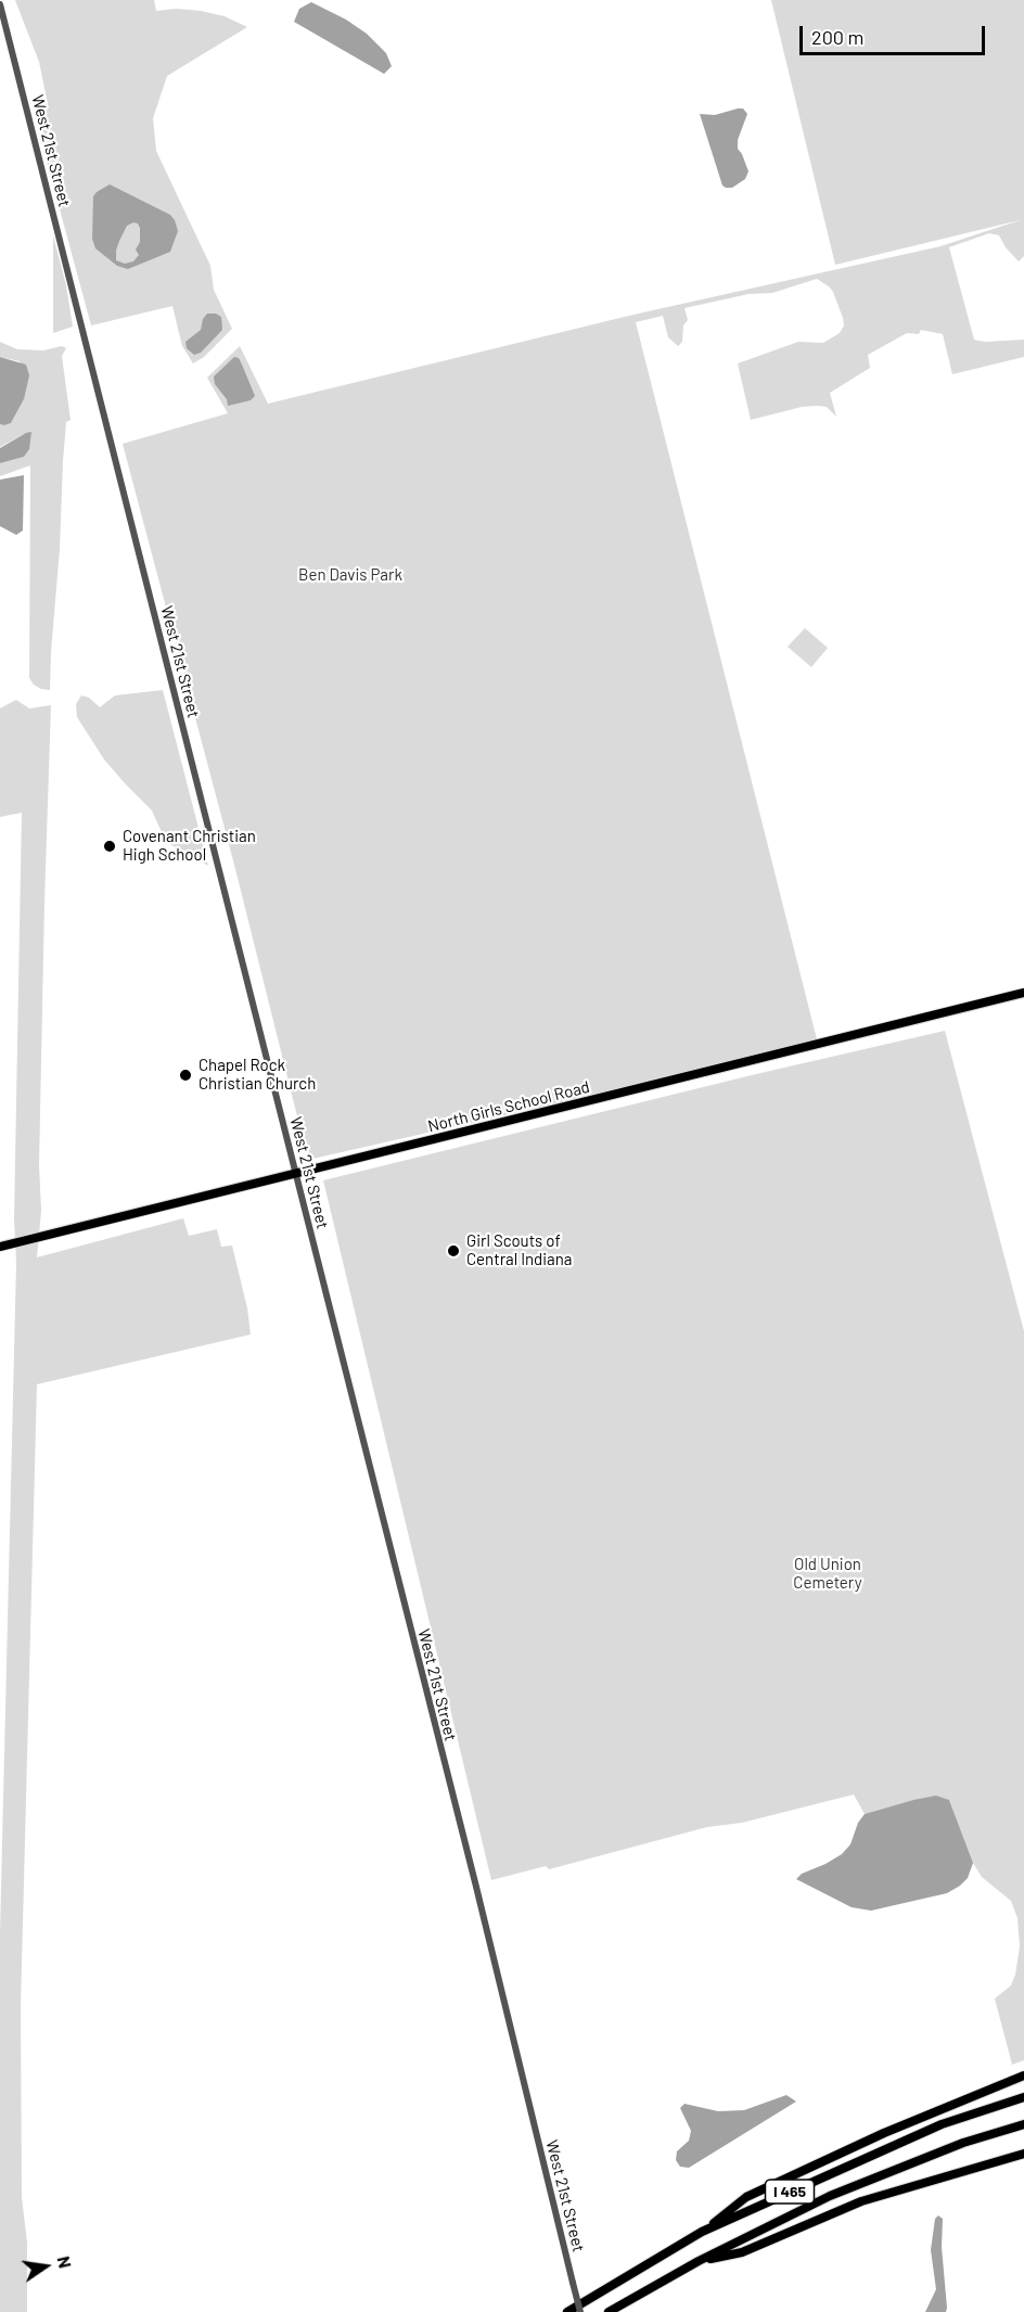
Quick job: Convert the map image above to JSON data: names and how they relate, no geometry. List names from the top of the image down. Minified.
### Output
{"streets":{"highway":["I 465"],"main road":["North Girls School Road"],"street":["West 21st Street"]},"crossings":[["West 21st Street","North Girls School Road"]],"parks":["Ben Davis Park","Old Union Cemetery"],"places":["Covenant Christian High School","Chapel Rock Christian Church","Girl Scouts of Central Indiana"],"scale_bar":"200 m","north":"right"}
